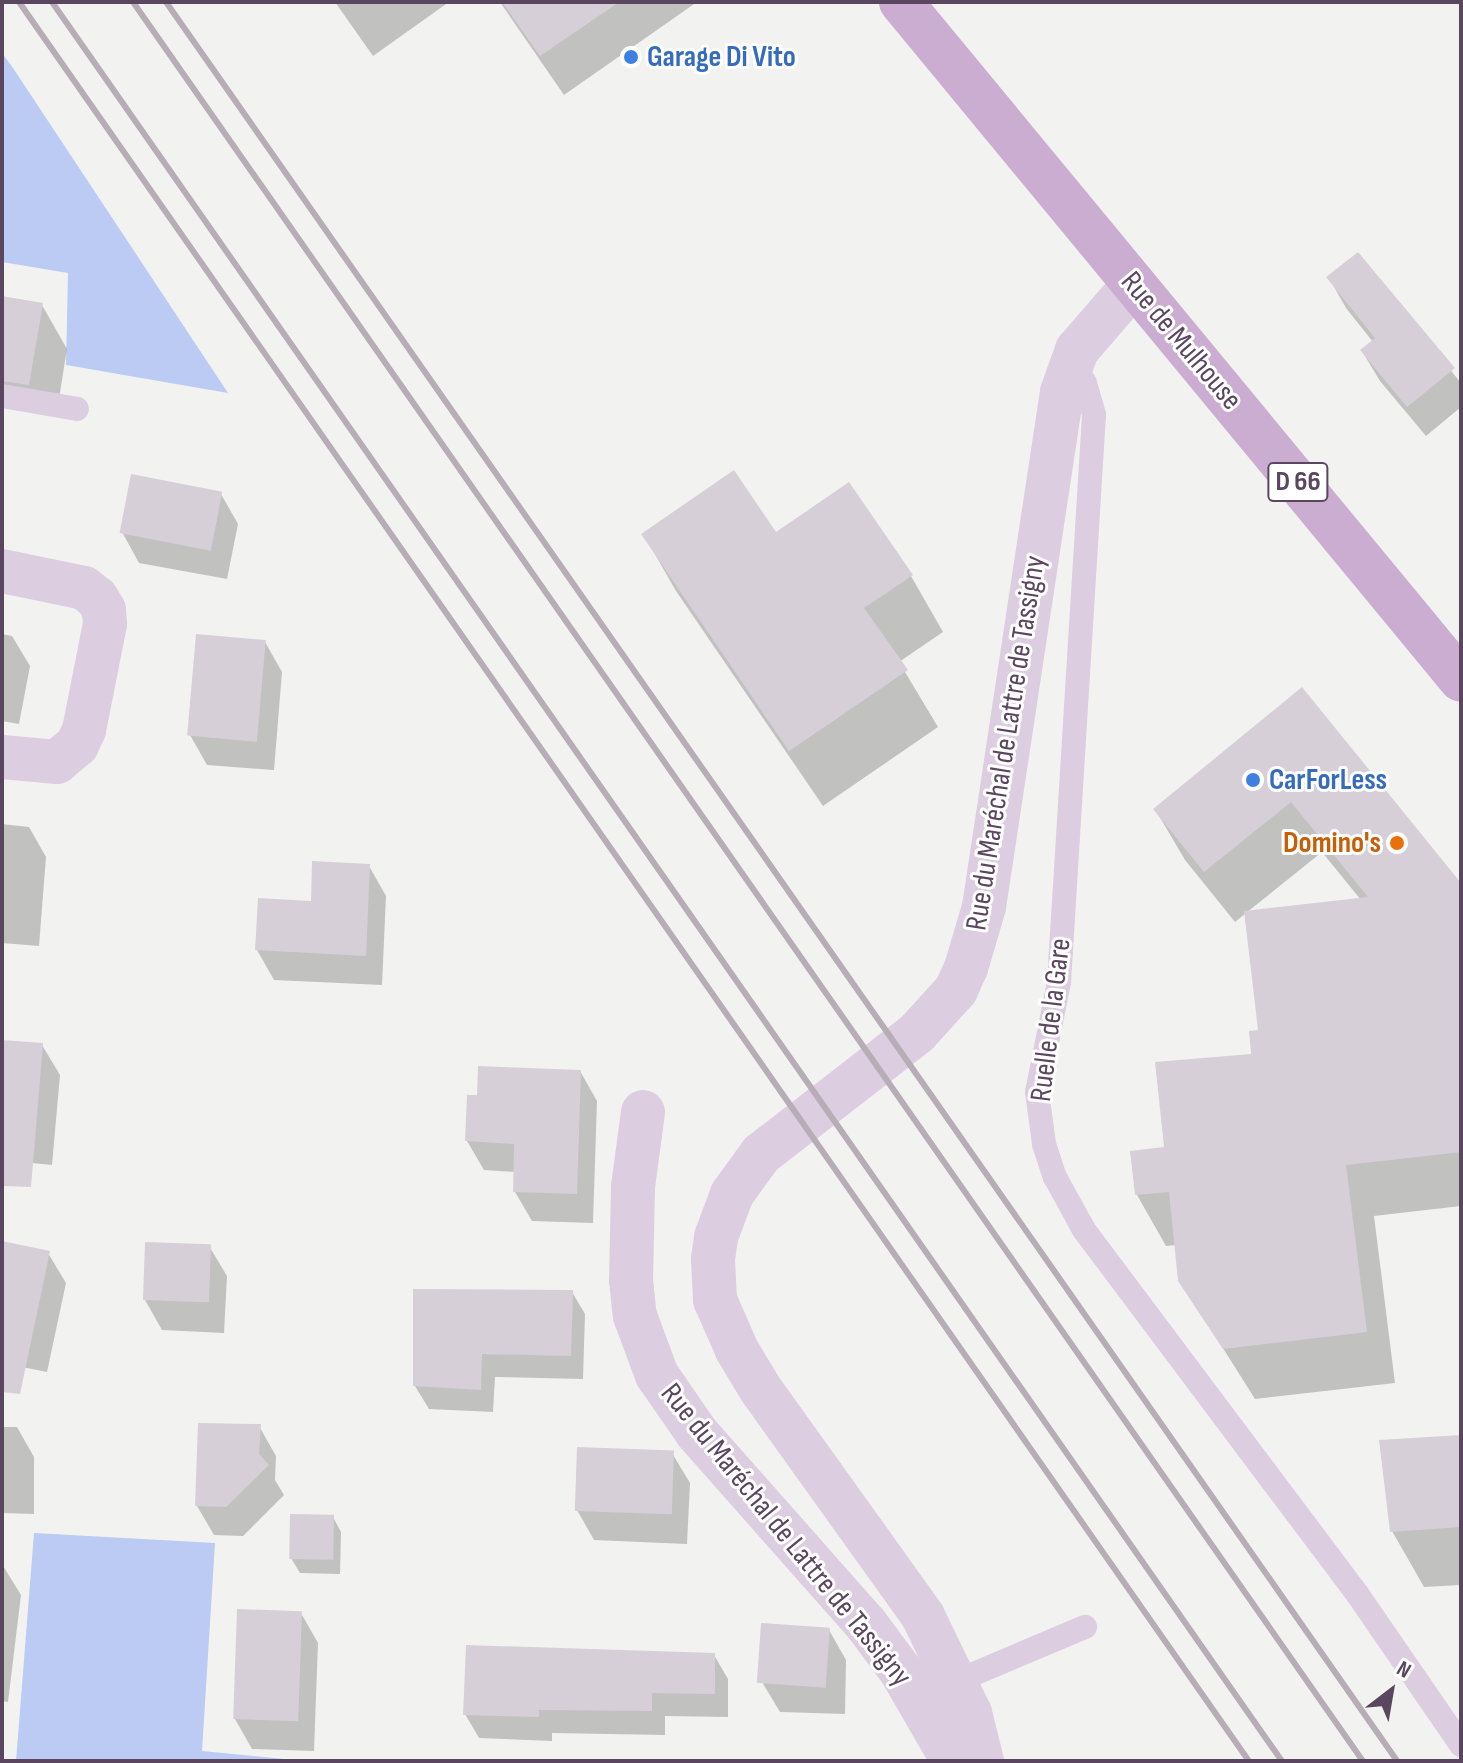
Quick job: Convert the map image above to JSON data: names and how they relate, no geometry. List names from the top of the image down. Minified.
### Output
{"streets":{"main road":["Rue de Mulhouse","D 66"],"street":["Rue du Maréchal de Lattre de Tassigny"],"lane":["Ruelle de la Gare"]},"crossings":[["Rue de Mulhouse","Rue du Maréchal de Lattre de Tassigny"],["Rue du Maréchal de Lattre de Tassigny","Ruelle de la Gare"]],"places":["Garage Di Vito","CarForLess","Domino's"],"north":"top right"}
